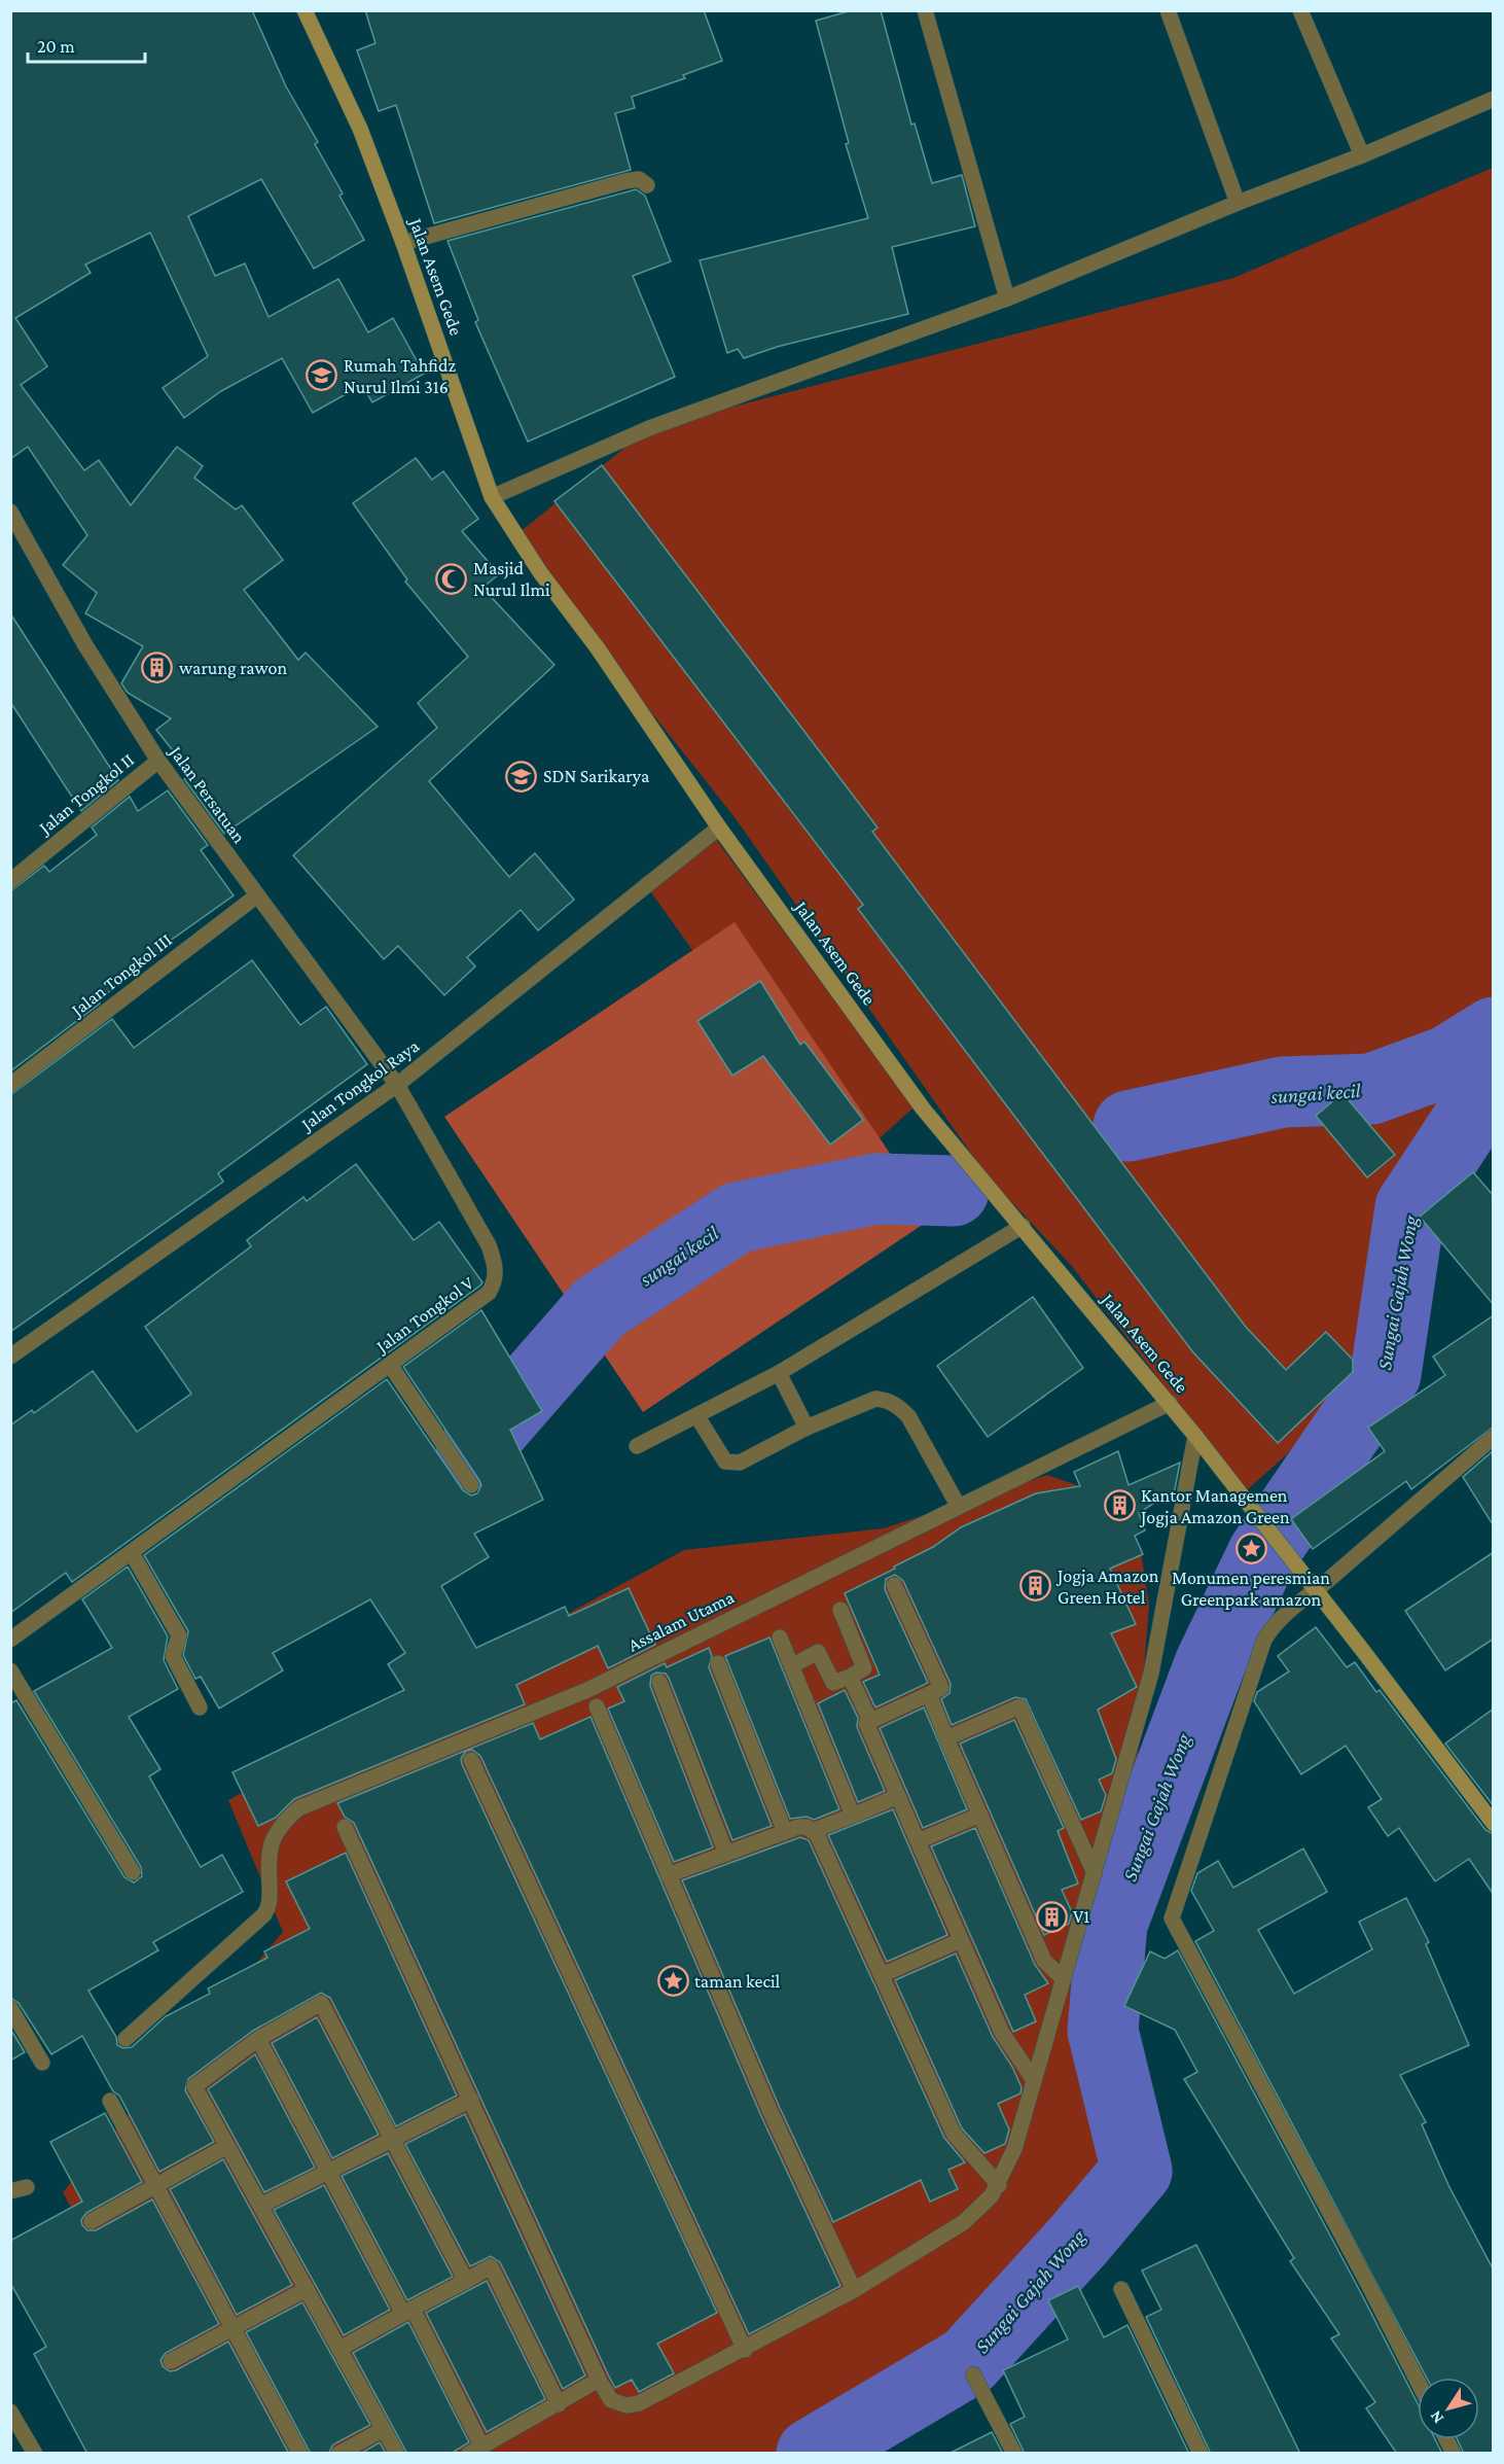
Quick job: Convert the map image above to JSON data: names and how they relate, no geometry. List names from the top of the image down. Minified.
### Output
{"streets":{"street":["Jalan Asem Gede","Jalan Tongkol II","Jalan Persatuan","Jalan Tongkol III","Jalan Tongkol Raya","Jalan Tongkol V","Assalam Utama"]},"crossings":[["Jalan Asem Gede","Jalan Tongkol Raya"],["Jalan Asem Gede","Assalam Utama"],["Jalan Tongkol II","Jalan Persatuan"],["Jalan Persatuan","Jalan Tongkol III"],["Jalan Persatuan","Jalan Tongkol Raya"],["Jalan Persatuan","Jalan Tongkol V"],["Jalan Tongkol Raya","Jalan Tongkol V"]],"water":["sungai kecil","Sungai Gajah Wong"],"places":{"school or university":["Rumah Tahfidz Nurul Ilmi 316","SDN Sarikarya"],"mosque":["Masjid Nurul Ilmi"],"building":["warung rawon","Kantor Managemen Jogja Amazon Green","Jogja Amazon Green Hotel","V1"],"place":["Monumen peresmian Greenpark amazon","taman kecil"]},"scale_bar":"20 m","north":"bottom left"}
